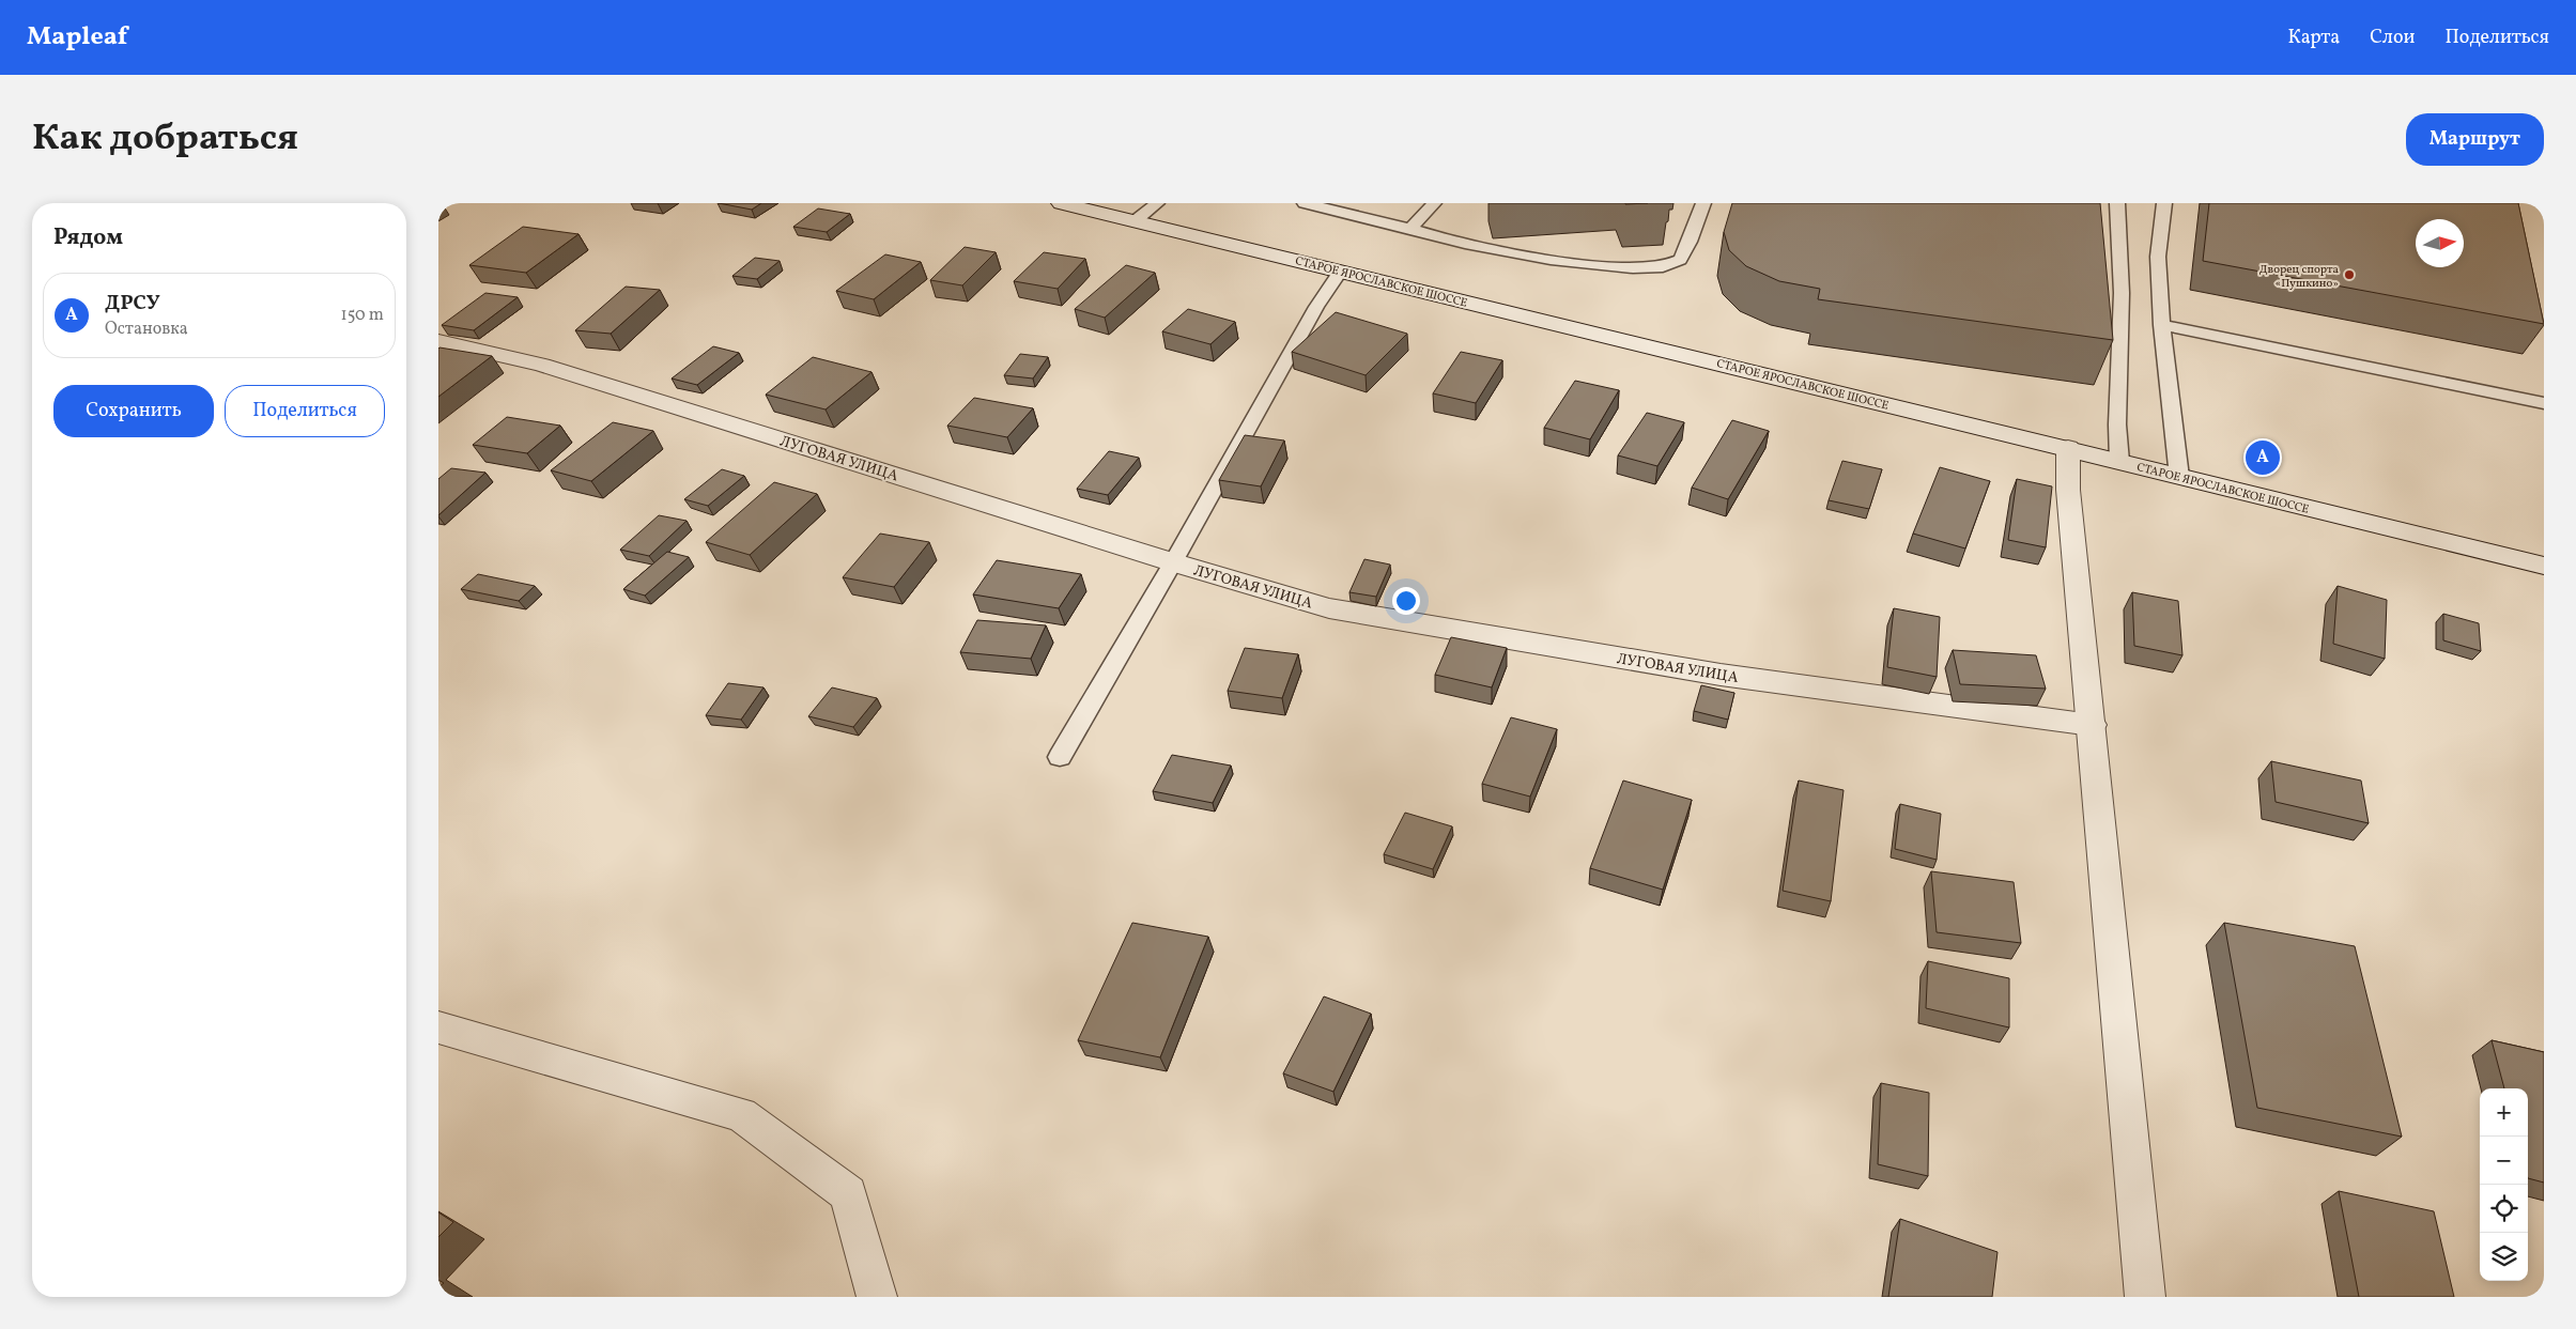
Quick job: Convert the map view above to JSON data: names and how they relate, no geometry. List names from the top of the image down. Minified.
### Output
{"streets":{"street":["СТАРОЕ ЯРОСЛАВСКОЕ ШОССЕ","ЛУГОВАЯ УЛИЦА"]},"places":["Дворец спорта «Пушкино»"],"north":"right","page":{"header":"Mapleaf","nav":["Карта","Слои","Поделиться"],"title":"Как добраться","buttons":["Маршрут",["Сохранить","Поделиться"]],"heading":"Рядом","list":[{"mark":"A","name":"ДРСУ","note":"Остановка","value":"150 m"}],"pins":"A","map_buttons":["+","−"]}}
